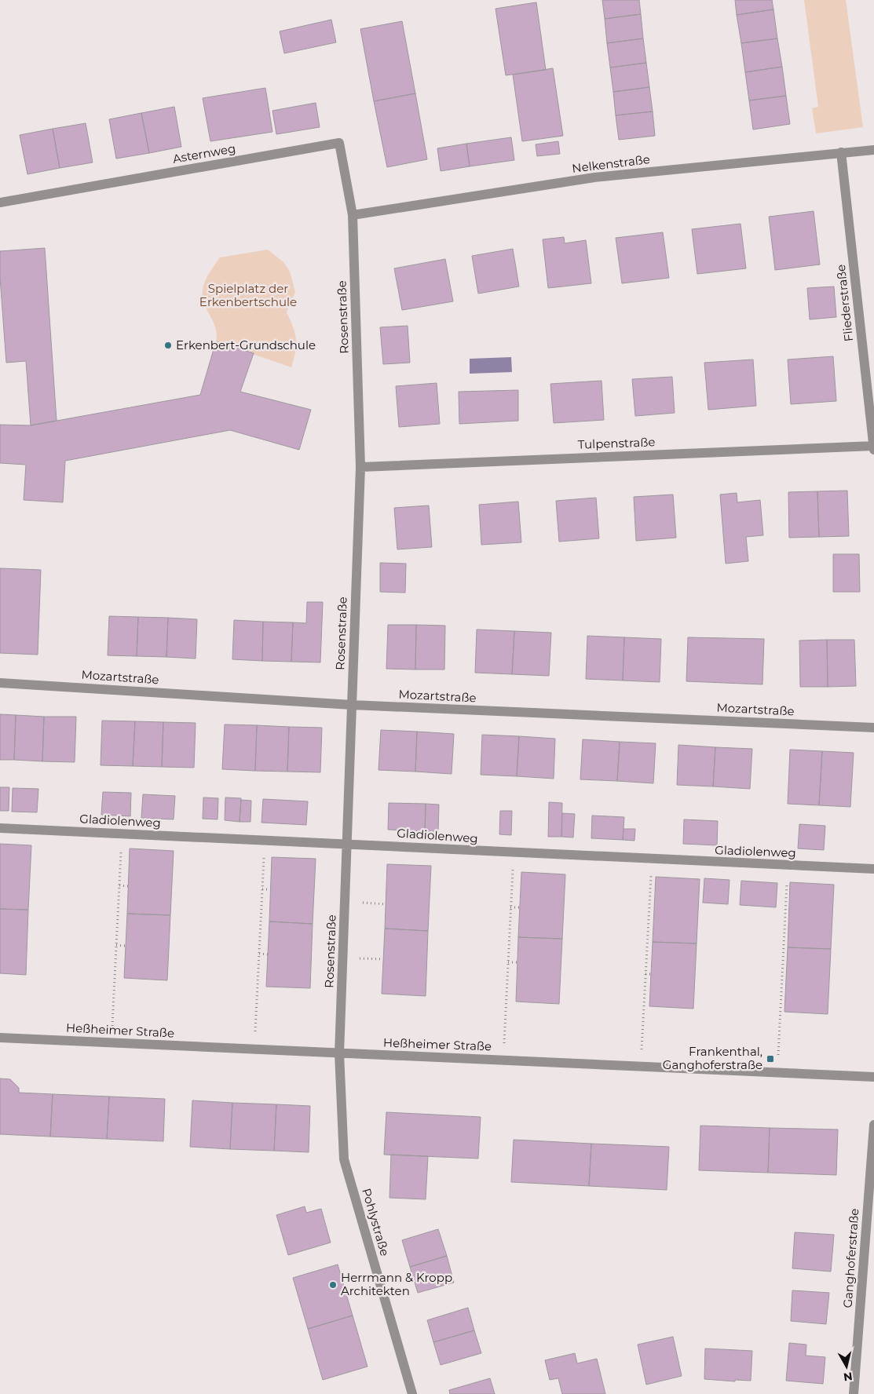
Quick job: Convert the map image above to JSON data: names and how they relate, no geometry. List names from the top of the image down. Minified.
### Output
{"streets":{"street":["Asternweg","Nelkenstraße","Fliederstraße","Rosenstraße","Tulpenstraße","Mozartstraße","Gladiolenweg","Heßheimer Straße","Pohlystraße","Ganghoferstraße"]},"crossings":[["Asternweg","Nelkenstraße"],["Asternweg","Rosenstraße"],["Nelkenstraße","Fliederstraße"],["Nelkenstraße","Rosenstraße"],["Fliederstraße","Tulpenstraße"],["Rosenstraße","Tulpenstraße"],["Rosenstraße","Mozartstraße"],["Rosenstraße","Gladiolenweg"],["Rosenstraße","Heßheimer Straße"],["Rosenstraße","Pohlystraße"],["Heßheimer Straße","Pohlystraße"]],"parks":["Spielplatz der Erkenbertschule"],"places":{"other":["Erkenbert-Grundschule","Herrmann & Kropp Architekten"],"transit":["Frankenthal, Ganghoferstraße"]},"north":"bottom"}
